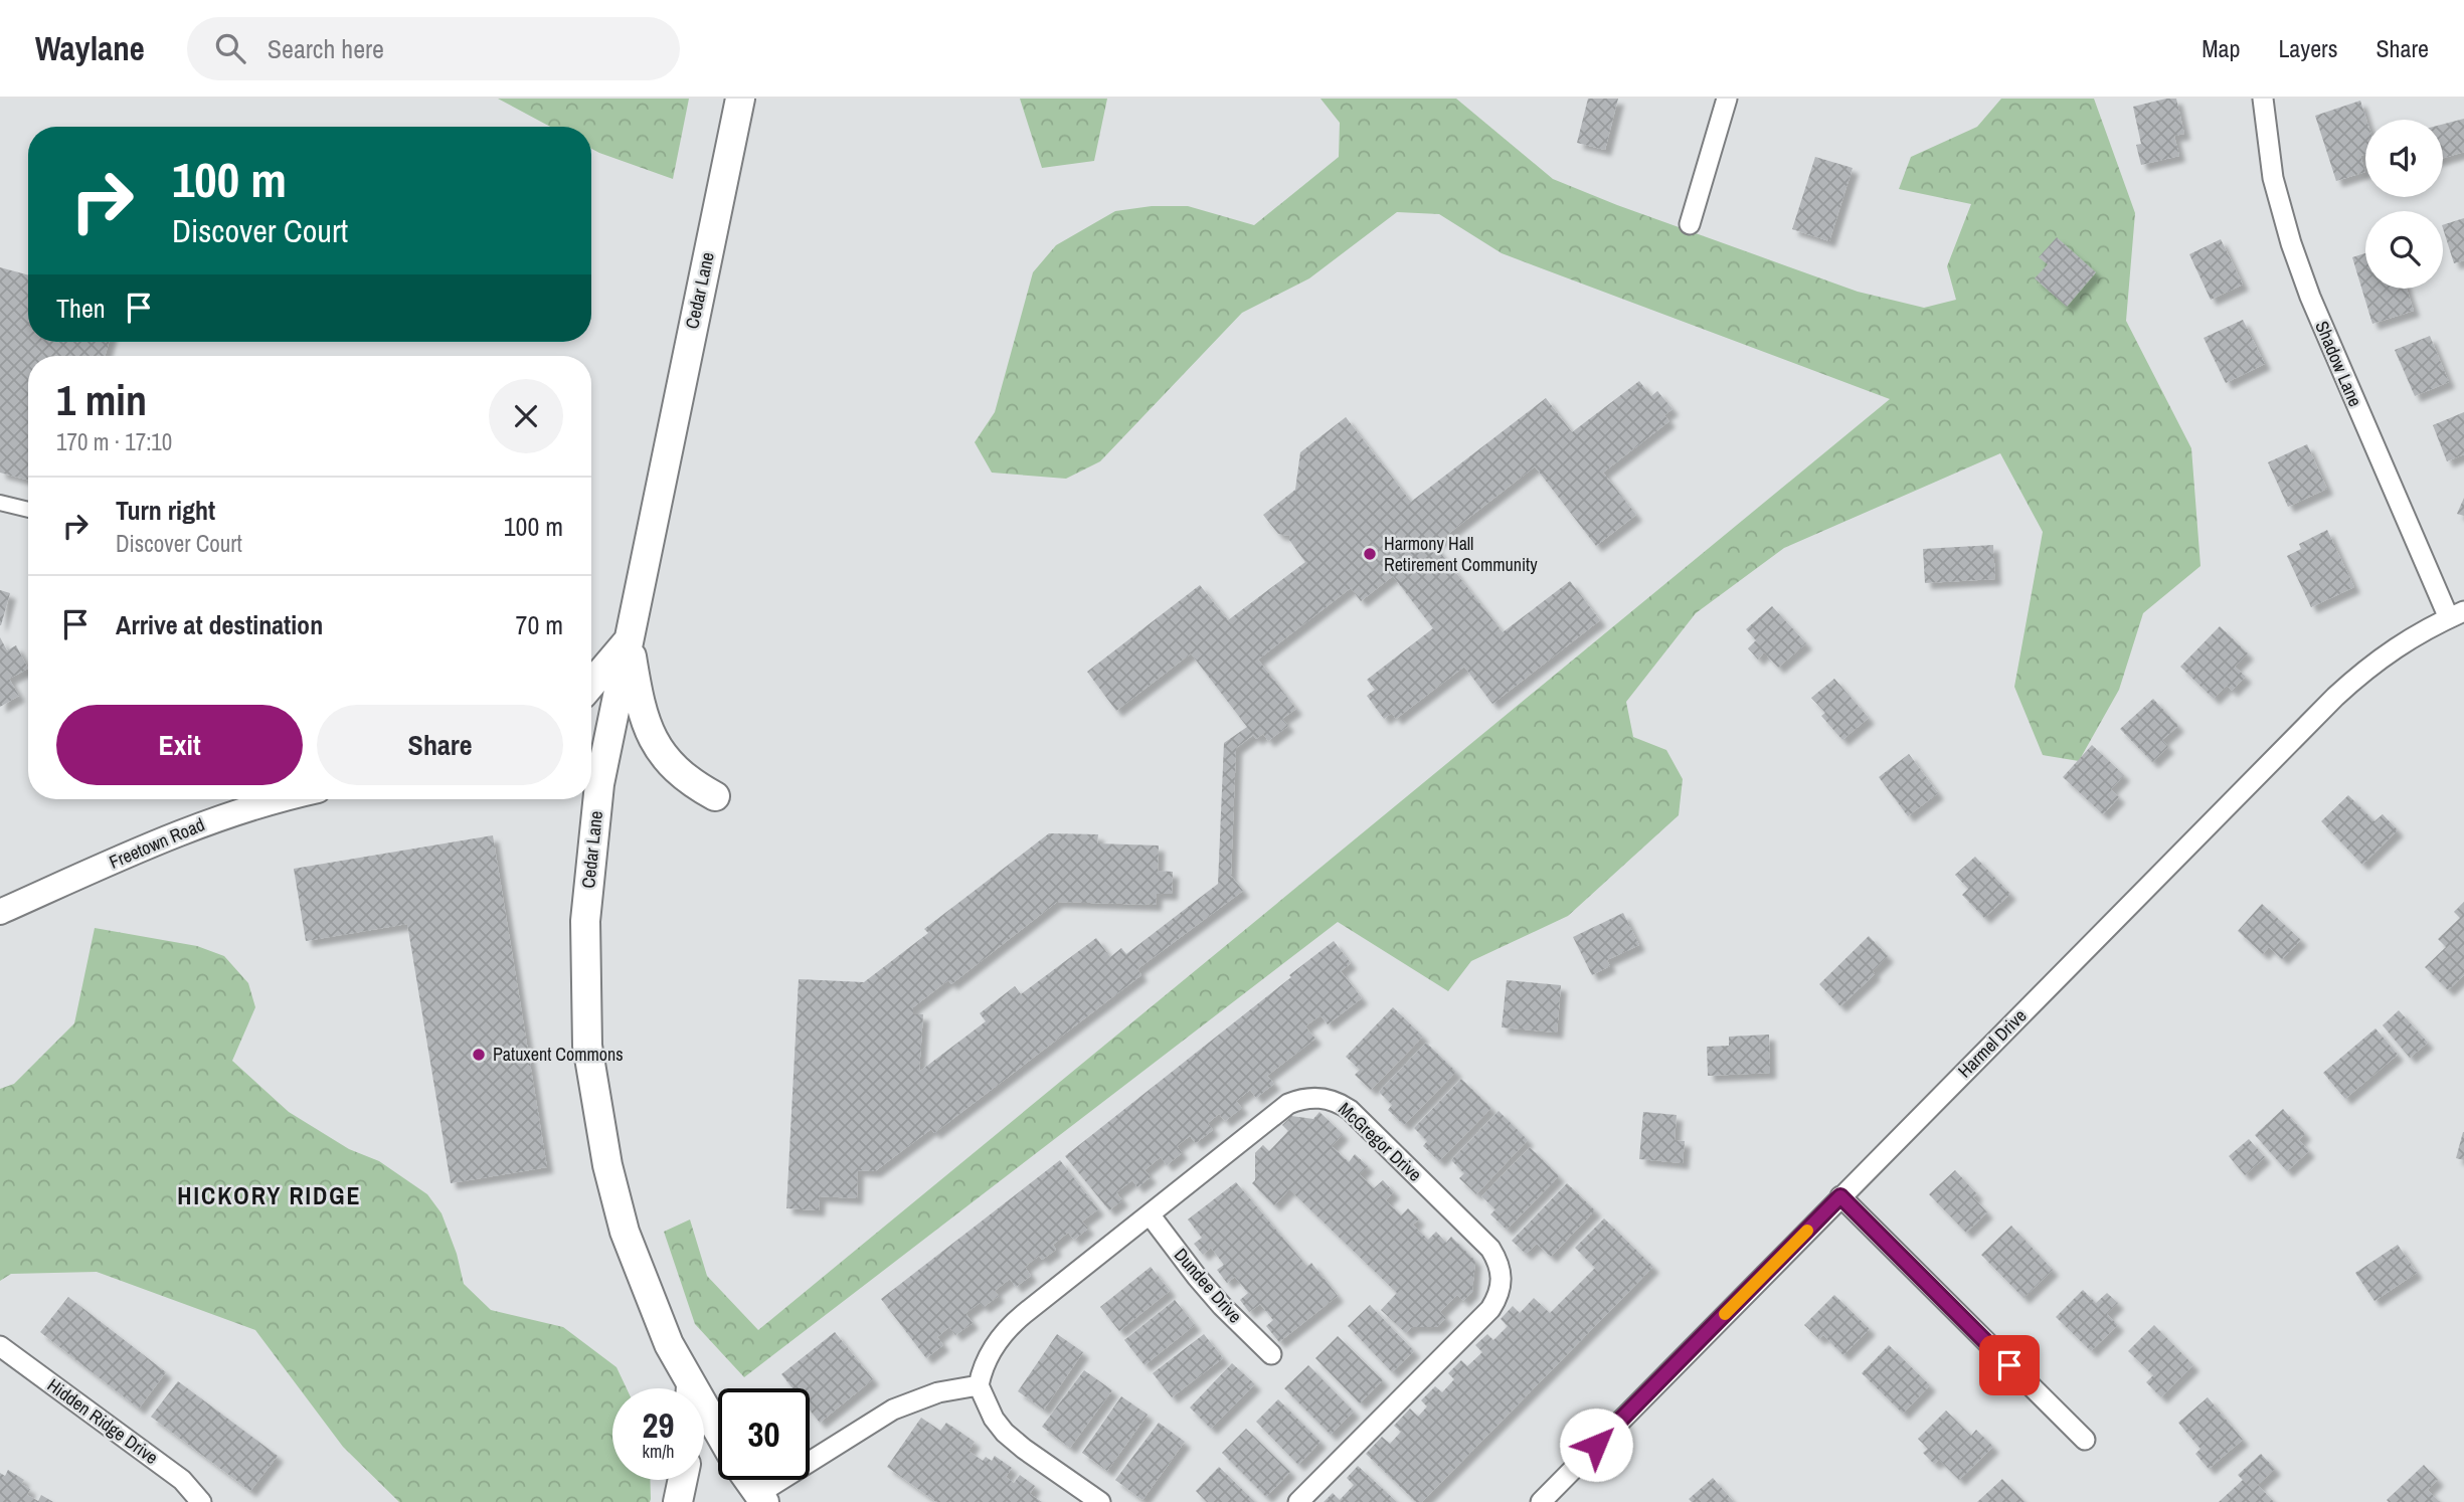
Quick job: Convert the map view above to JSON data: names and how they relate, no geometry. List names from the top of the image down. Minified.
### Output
{"streets":{"main road":["Cedar Lane"],"street":["Shadow Lane","Freetown Road","Harmel Drive","McGregor Drive","Dundee Drive","Hidden Ridge Drive"]},"crossings":[["Shadow Lane","Harmel Drive"],["McGregor Drive","Dundee Drive"]],"districts":["HICKORY RIDGE"],"places":["Harmony Hall Retirement Community","Patuxent Commons"],"page":{"header":"Waylane","search":"Search here","nav":["Map","Layers","Share"],"turn":["100 m","Discover Court"],"then":"Then","heading":["1 min","170 m · 17:10"],"list":[{"name":"Turn right","note":"Discover Court","value":"100 m"},{"name":"Arrive at destination","value":"70 m"}],"buttons":["Exit","Share"],"speed":"29 km/h","limit":"30"}}
